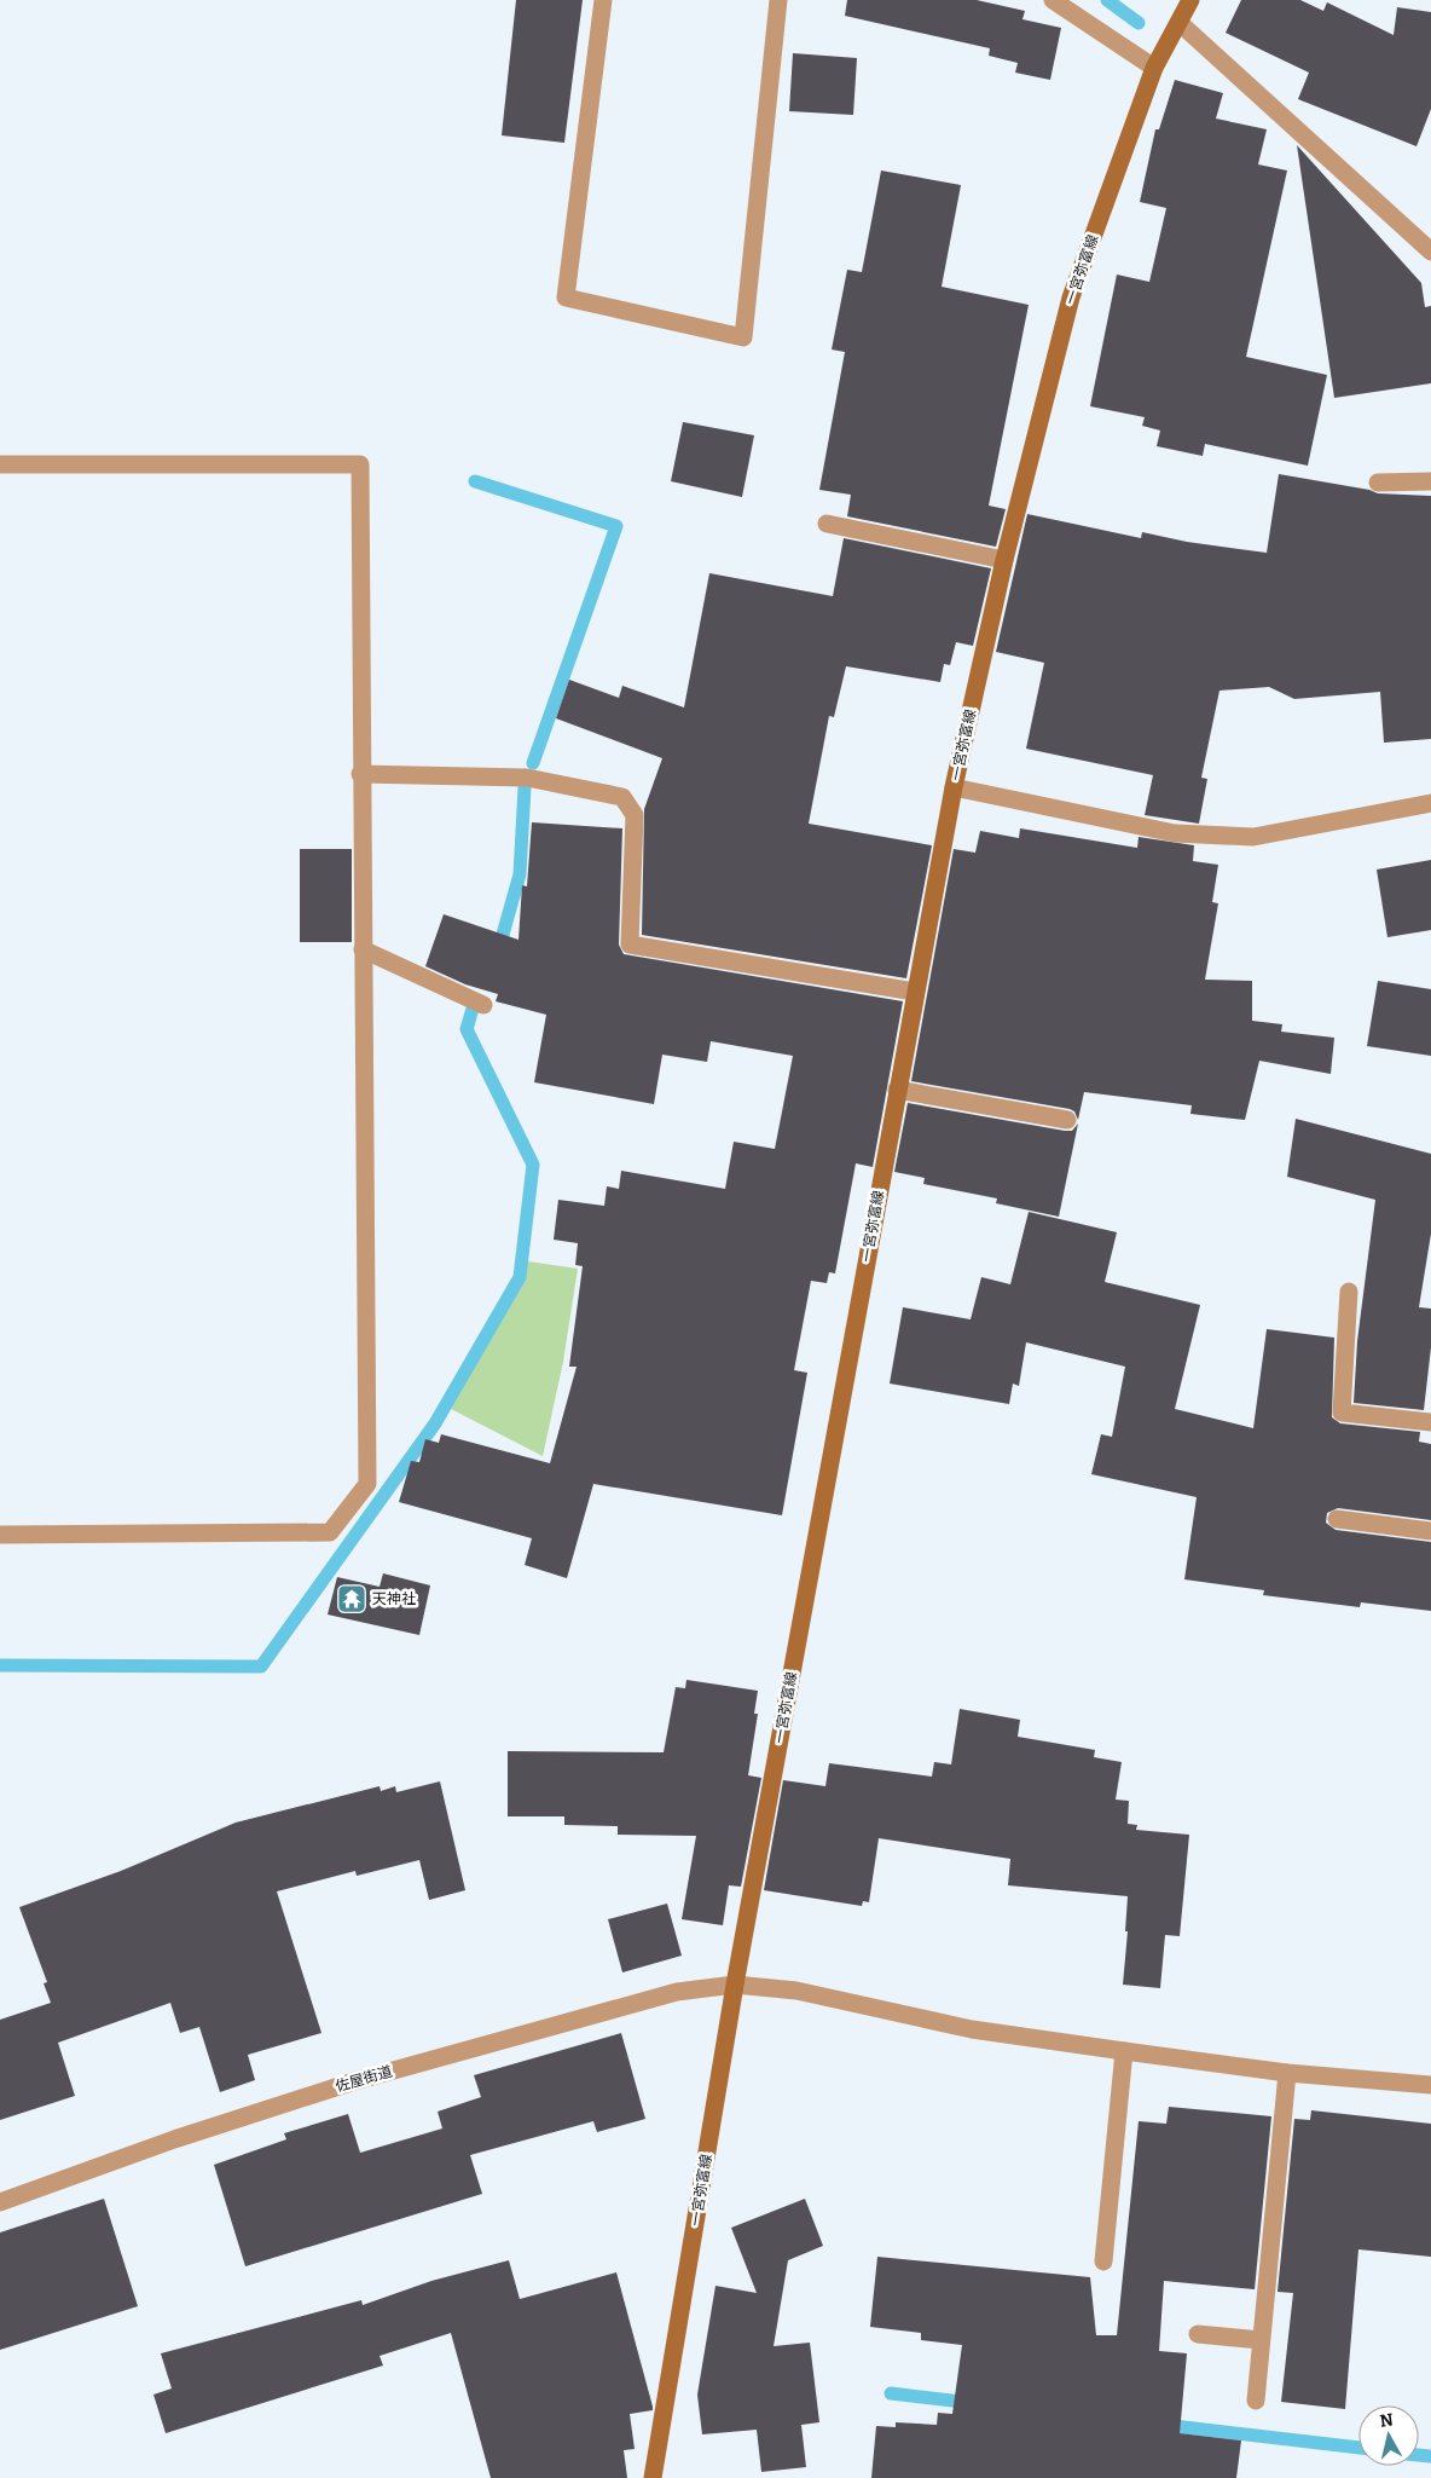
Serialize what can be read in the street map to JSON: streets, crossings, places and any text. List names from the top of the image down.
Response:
{
  "streets": {
    "main road": ["一宮弥富線"],
    "street": ["佐屋街道"]
  },
  "crossings": [
    ["一宮弥富線", "佐屋街道"]
  ],
  "places": {
    "temple": ["天神社"]
  },
  "north": "top"
}
